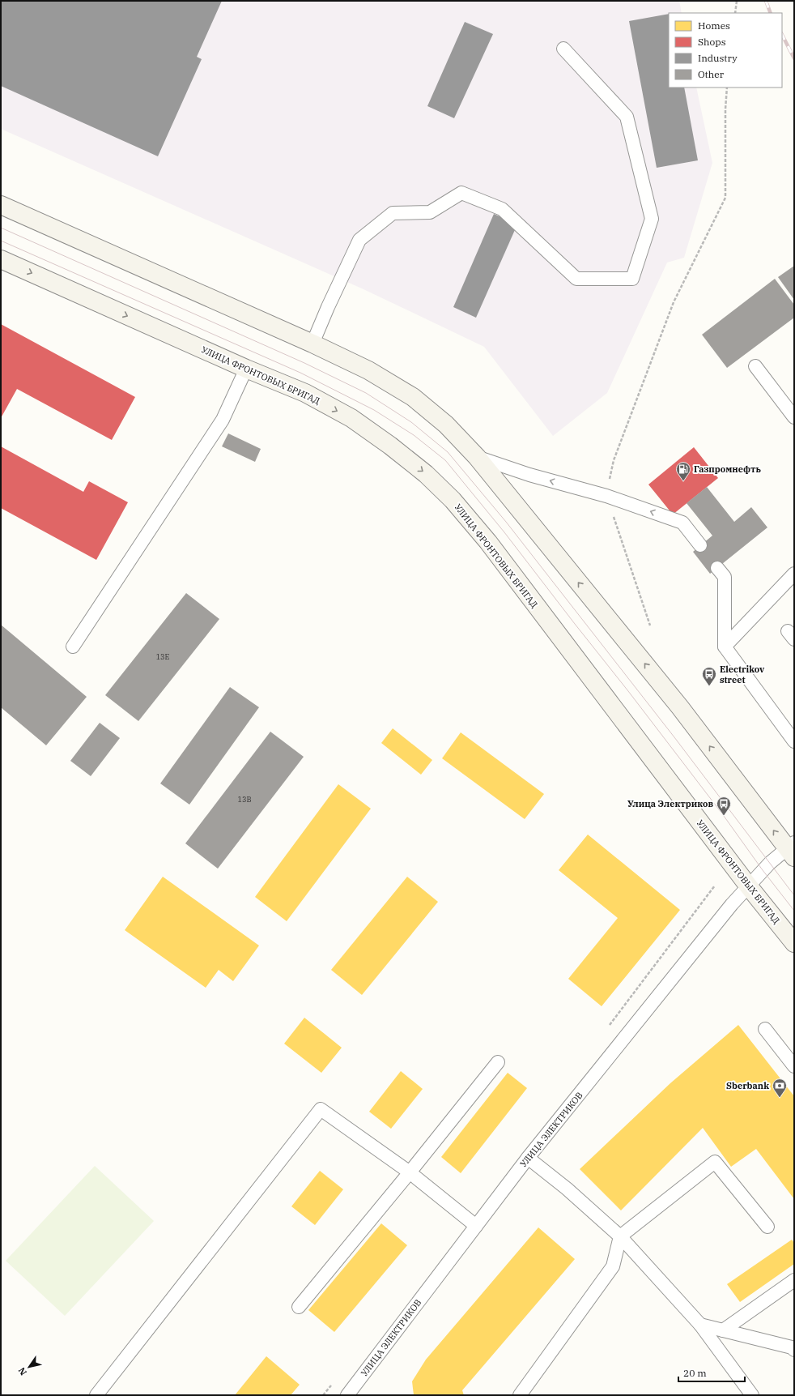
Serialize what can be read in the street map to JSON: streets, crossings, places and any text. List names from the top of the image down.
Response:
{
  "streets": {
    "main road": ["УЛИЦА ФРОНТОВЫХ БРИГАД"],
    "lane": ["УЛИЦА ЭЛЕКТРИКОВ"]
  },
  "crossings": [
    ["УЛИЦА ФРОНТОВЫХ БРИГАД", "УЛИЦА ЭЛЕКТРИКОВ"]
  ],
  "places": {
    "fuel station": ["Газпромнефть"],
    "bus stop": ["Electrikov street", "Улица Электриков"],
    "bank": ["Sberbank"]
  },
  "house_numbers": ["13Е", "13В"],
  "legend": [
    "Homes",
    "Shops",
    "Industry",
    "Other"
  ],
  "scale_bar": "20 m",
  "north": "bottom left"
}
